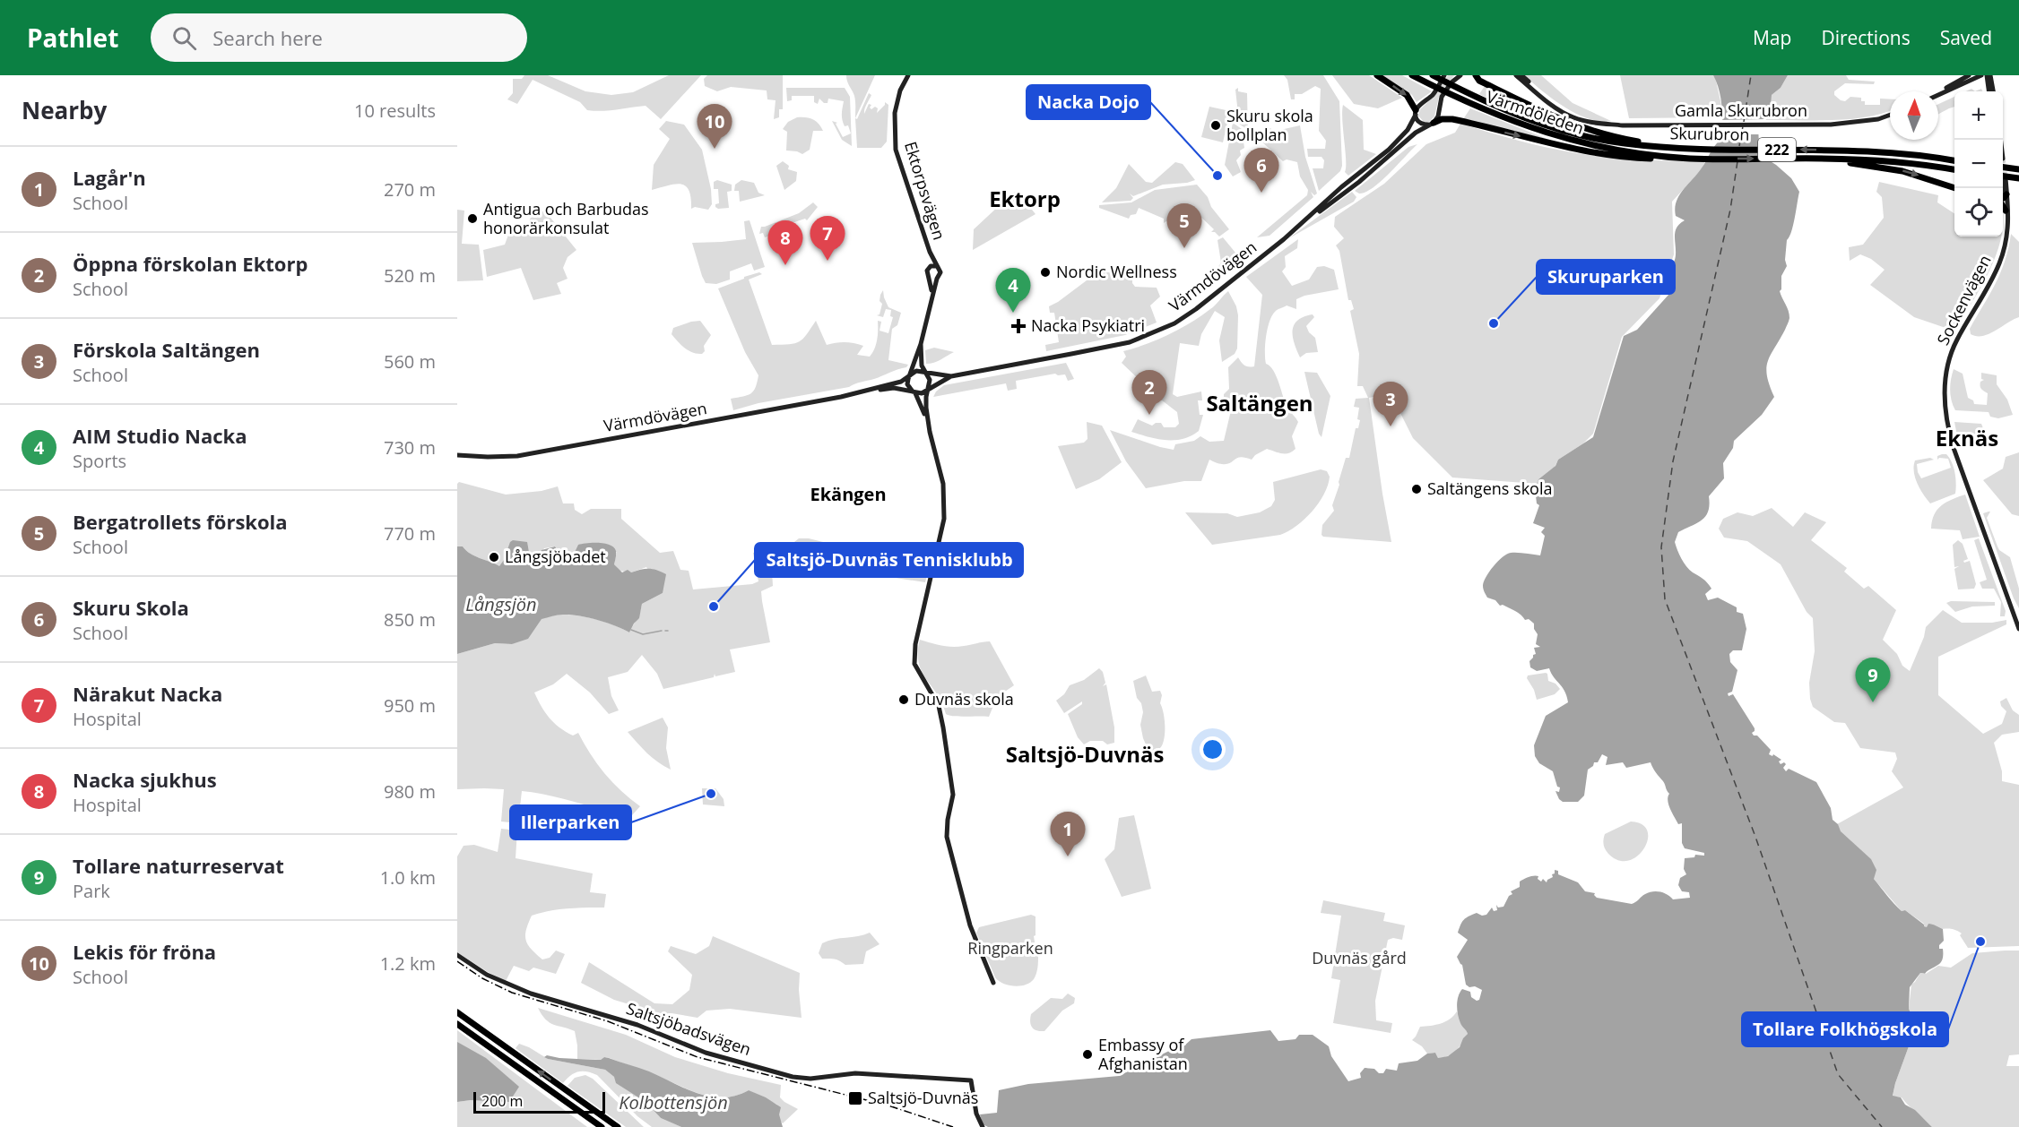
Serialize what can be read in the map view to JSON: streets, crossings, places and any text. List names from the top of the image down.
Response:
{
  "streets": {
    "highway": ["Värmdöleden", "Skurubron", "222"],
    "street": [
      "Gamla Skurubron",
      "Ektorpsvägen",
      "Värmdövägen",
      "Sockenvägen",
      "Saltsjöbadsvägen"
    ]
  },
  "crossings": [
    ["Värmdöleden", "Skurubron"],
    ["Skurubron", "222"]
  ],
  "districts": [
    "Ektorp",
    "Saltängen",
    "Eknäs",
    "Ekängen",
    "Saltsjö-Duvnäs"
  ],
  "water": ["Långsjön", "Kolbottensjön"],
  "parks": ["Ringparken", "Duvnäs gård"],
  "places": {
    "other": [
      "Skuru skola bollplan",
      "Nacka Dojo",
      "Antigua och Barbudas honorärkonsulat",
      "Nordic Wellness",
      "Skuruparken",
      "Saltängens skola",
      "Långsjöbadet",
      "Saltsjö-Duvnäs Tennisklubb",
      "Duvnäs skola",
      "Illerparken",
      "Tollare Folkhögskola",
      "Embassy of Afghanistan"
    ],
    "health": ["Nacka Psykiatri"],
    "transit": ["Saltsjö-Duvnäs"]
  },
  "scale_bar": "200 m",
  "north": "top",
  "page": {
    "header": "Pathlet",
    "search": "Search here",
    "nav": ["Map", "Directions", "Saved"],
    "heading": ["Nearby", "10 results"],
    "map_buttons": ["+", "−"],
    "pins": [
      "10",
      "6",
      "5",
      "7",
      "8",
      "4",
      "2",
      "3",
      "9",
      "1"
    ],
    "list": [
      {
        "mark": "1",
        "name": "Lagår'n",
        "note": "School",
        "value": "270 m"
      },
      {
        "mark": "2",
        "name": "Öppna förskolan Ektorp",
        "note": "School",
        "value": "520 m"
      },
      {
        "mark": "3",
        "name": "Förskola Saltängen",
        "note": "School",
        "value": "560 m"
      },
      {
        "mark": "4",
        "name": "AIM Studio Nacka",
        "note": "Sports",
        "value": "730 m"
      },
      {
        "mark": "5",
        "name": "Bergatrollets förskola",
        "note": "School",
        "value": "770 m"
      },
      {
        "mark": "6",
        "name": "Skuru Skola",
        "note": "School",
        "value": "850 m"
      },
      {
        "mark": "7",
        "name": "Närakut Nacka",
        "note": "Hospital",
        "value": "950 m"
      },
      {
        "mark": "8",
        "name": "Nacka sjukhus",
        "note": "Hospital",
        "value": "980 m"
      },
      {
        "mark": "9",
        "name": "Tollare naturreservat",
        "note": "Park",
        "value": "1.0 km"
      },
      {
        "mark": "10",
        "name": "Lekis för fröna",
        "note": "School",
        "value": "1.2 km"
      }
    ],
    "scale": "200 m"
  }
}
